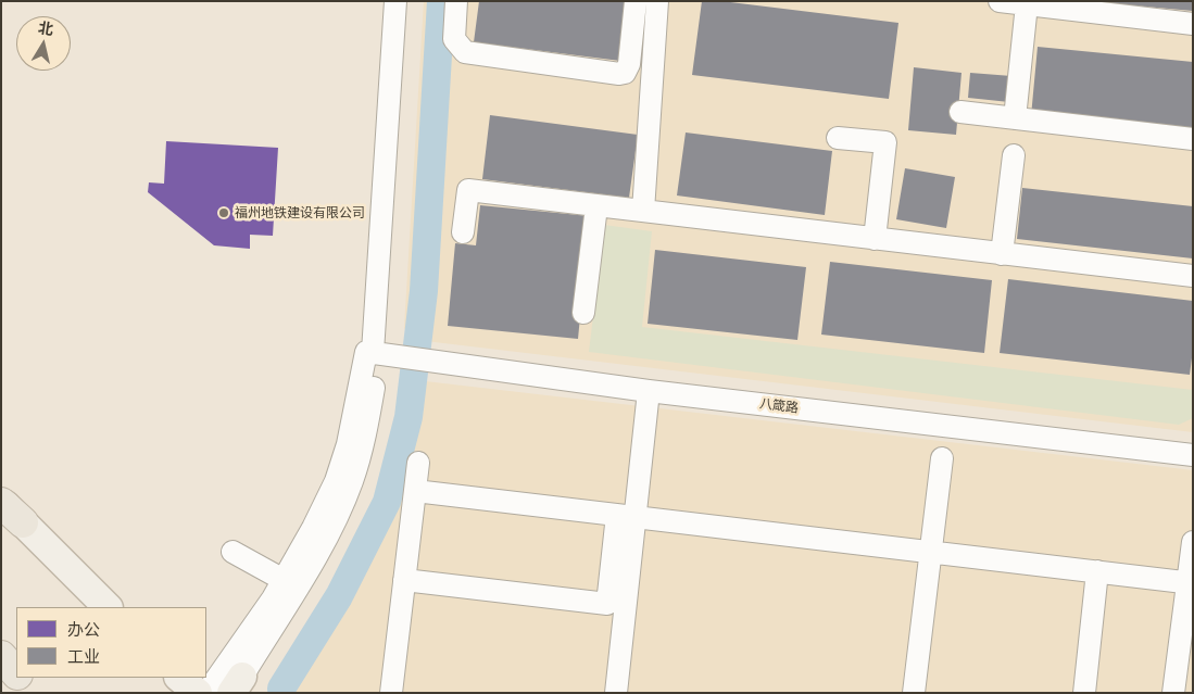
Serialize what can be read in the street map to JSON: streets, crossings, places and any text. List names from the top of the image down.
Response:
{
  "streets": {
    "street": ["八箴路"]
  },
  "places": ["福州地铁建设有限公司"],
  "legend": ["办公", "工业"],
  "north": "top"
}
